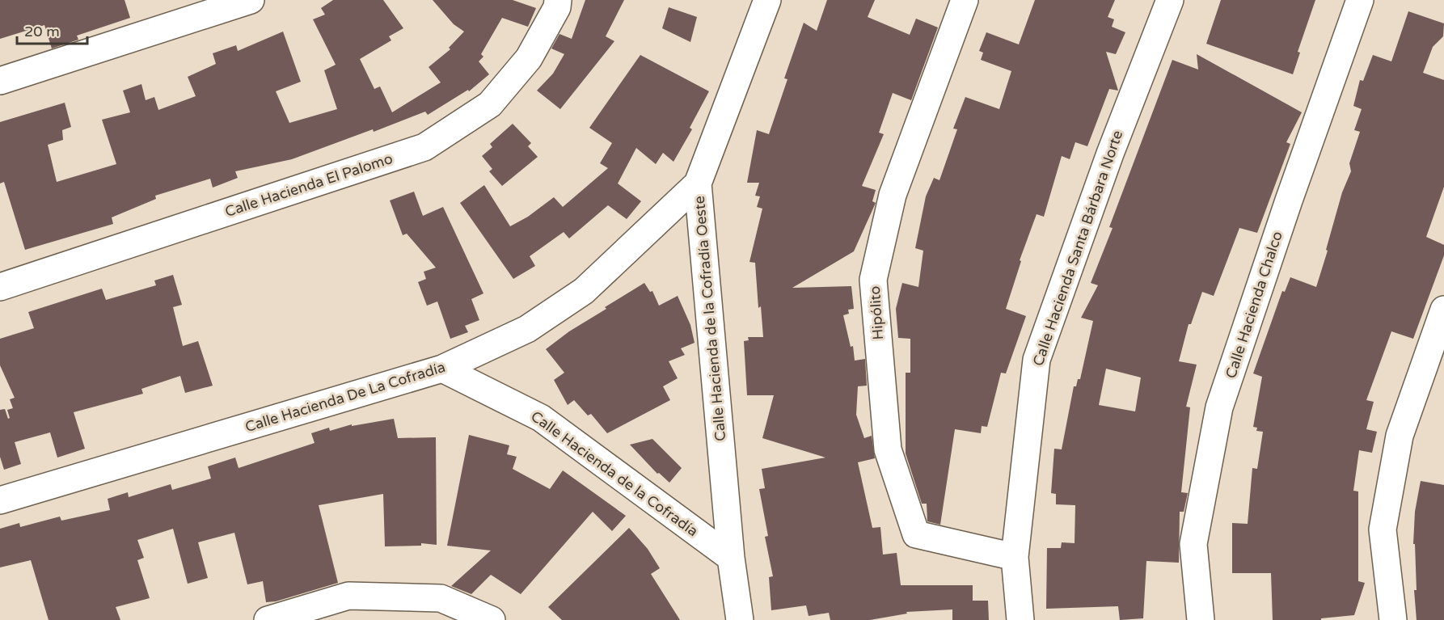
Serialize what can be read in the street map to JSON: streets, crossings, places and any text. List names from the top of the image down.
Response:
{
  "streets": {
    "street": [
      "Calle Hacienda El Palomo",
      "Calle Hacienda Santa Bárbara Norte",
      "Calle Hacienda Chalco",
      "Hipólito",
      "Calle Hacienda de la Cofradía Oeste",
      "Calle Hacienda De La Cofradía",
      "Calle Hacienda de la Cofradía"
    ]
  },
  "crossings": [
    ["Calle Hacienda Santa Bárbara Norte", "Hipólito"],
    ["Calle Hacienda de la Cofradía Oeste", "Calle Hacienda De La Cofradía"],
    ["Calle Hacienda de la Cofradía Oeste", "Calle Hacienda de la Cofradía"],
    ["Calle Hacienda De La Cofradía", "Calle Hacienda de la Cofradía"]
  ],
  "scale_bar": "20 m"
}
